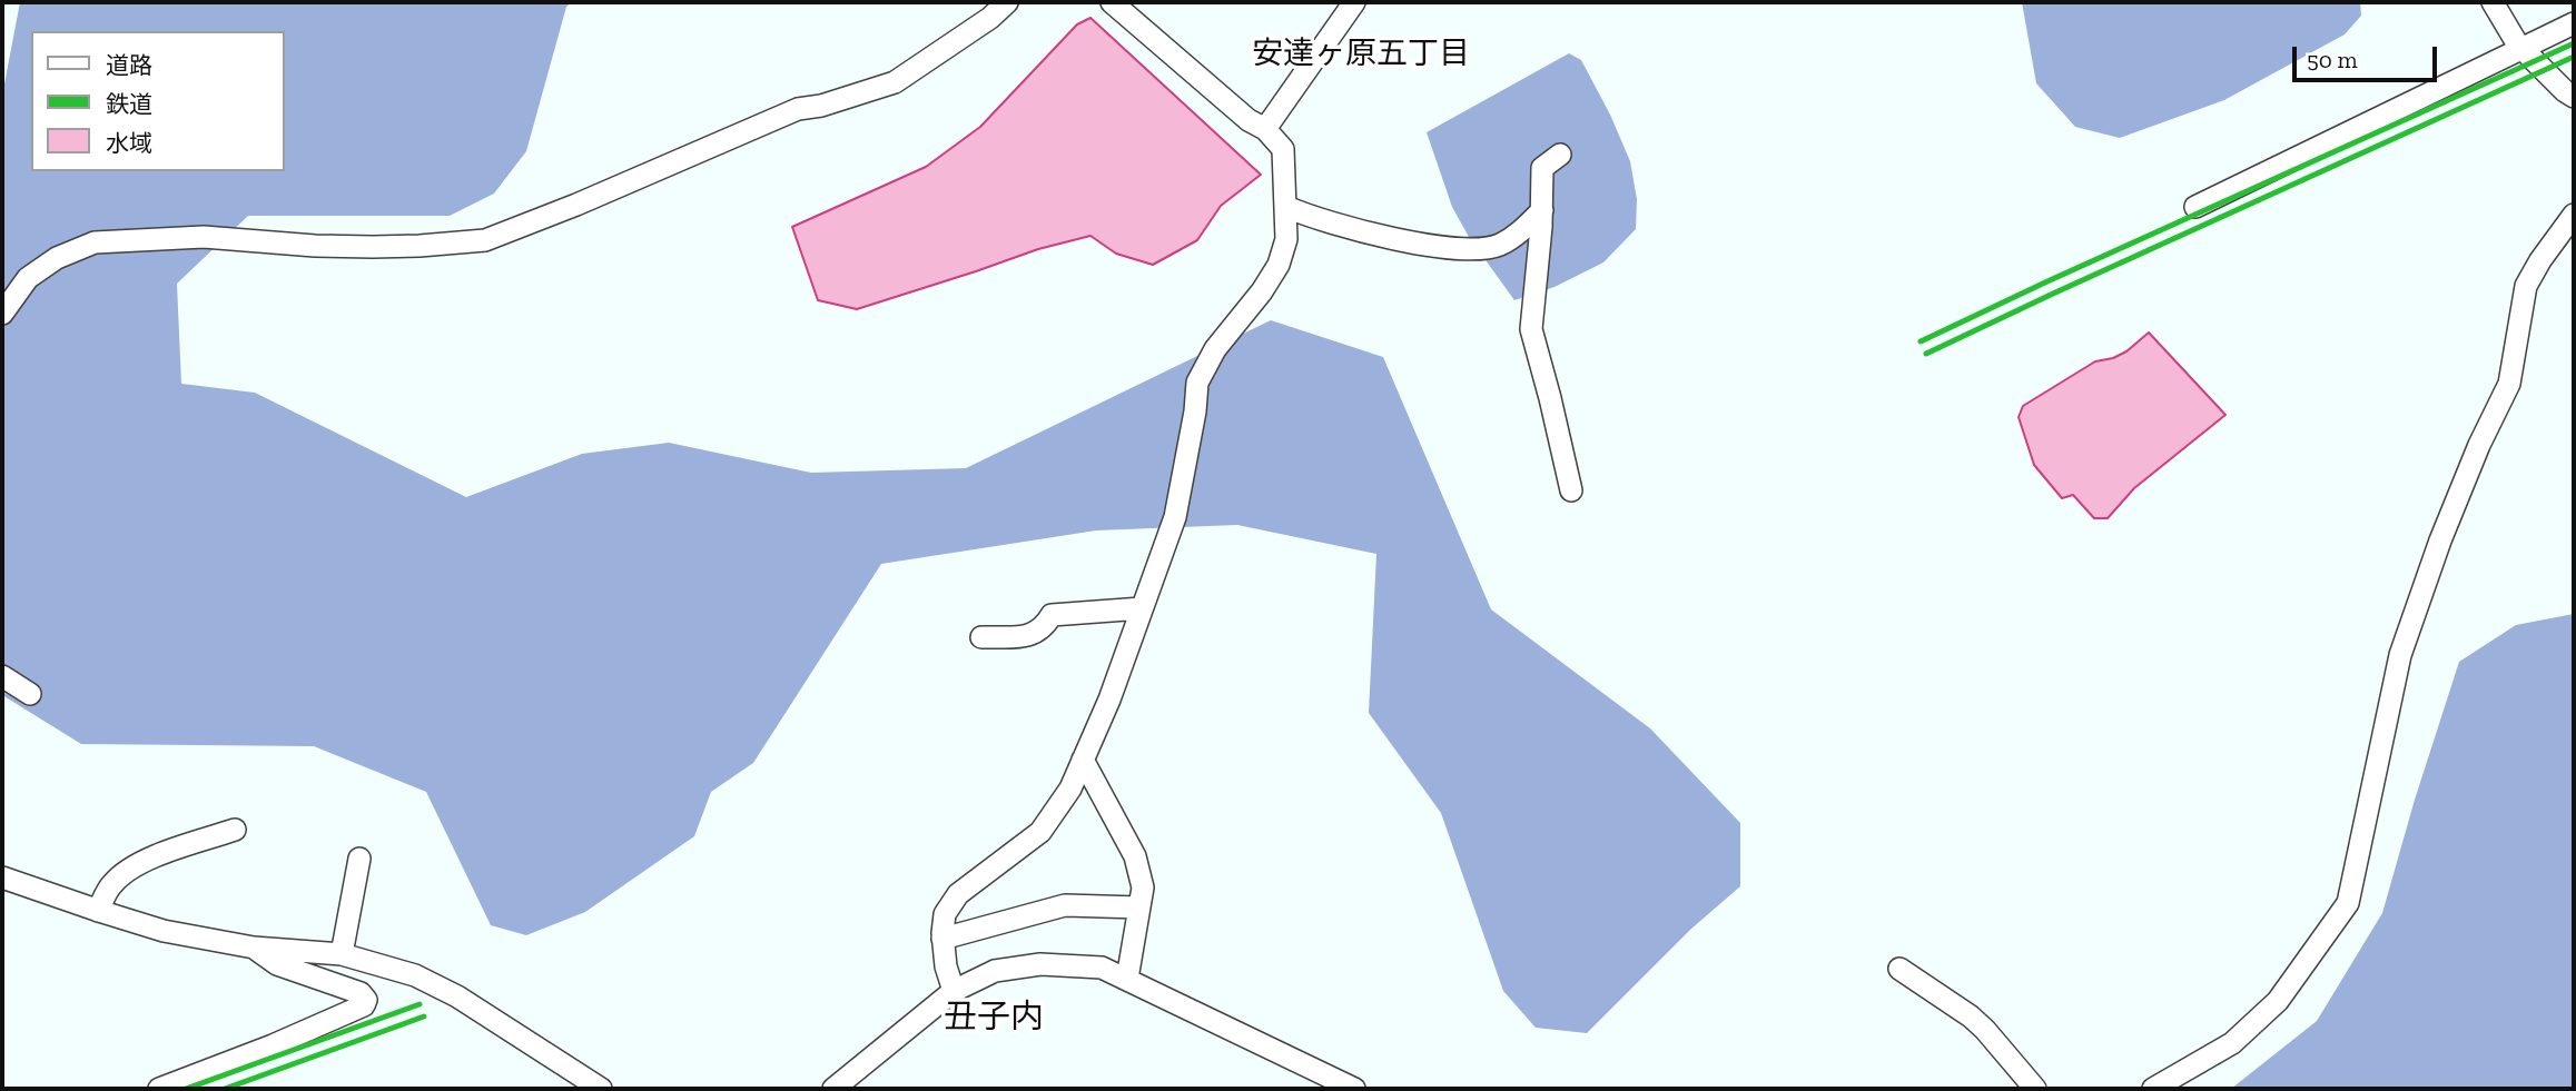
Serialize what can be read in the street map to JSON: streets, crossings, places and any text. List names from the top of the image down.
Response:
{
  "districts": ["安達ヶ原五丁目", "丑子内"],
  "legend": ["道路", "鉄道", "水域"],
  "scale_bar": "50 m"
}
